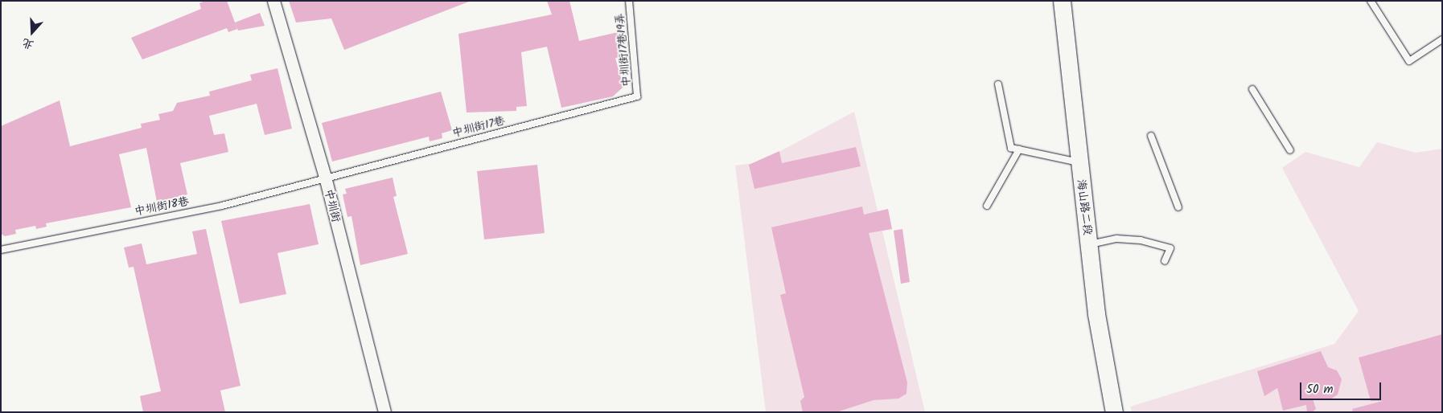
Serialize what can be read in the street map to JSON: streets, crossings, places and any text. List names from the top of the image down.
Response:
{
  "streets": {
    "main road": ["海山路二段"],
    "street": ["中圳街"],
    "lane": ["中圳街17巷19弄", "中圳街17巷", "中圳街18巷"]
  },
  "crossings": [
    ["中圳街17巷19弄", "中圳街17巷"],
    ["中圳街17巷", "中圳街"],
    ["中圳街17巷", "中圳街18巷"],
    ["中圳街", "中圳街18巷"]
  ],
  "scale_bar": "50 m",
  "north": "bottom"
}
